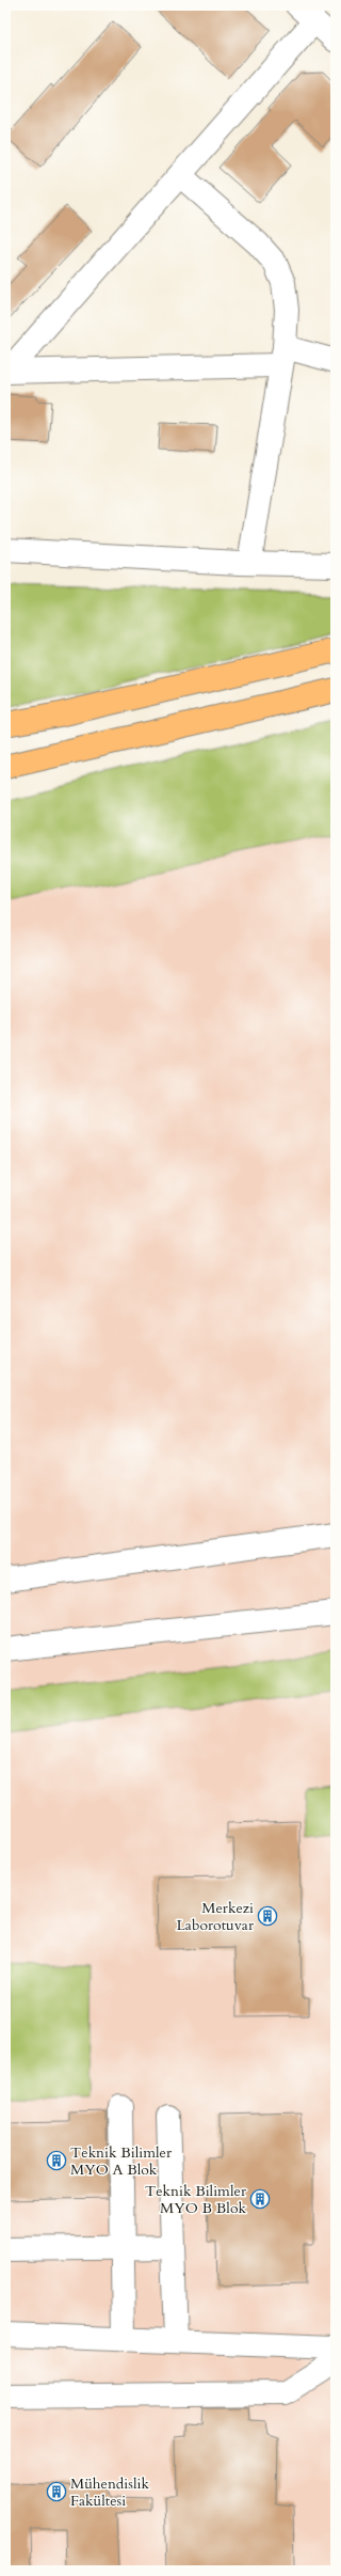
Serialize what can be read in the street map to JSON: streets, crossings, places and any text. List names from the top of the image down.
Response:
{
  "places": {
    "building": [
      "Merkezi Laborotuvar",
      "Teknik Bilimler MYO A Blok",
      "Teknik Bilimler MYO B Blok",
      "Mühendislik Fakültesi"
    ]
  }
}
